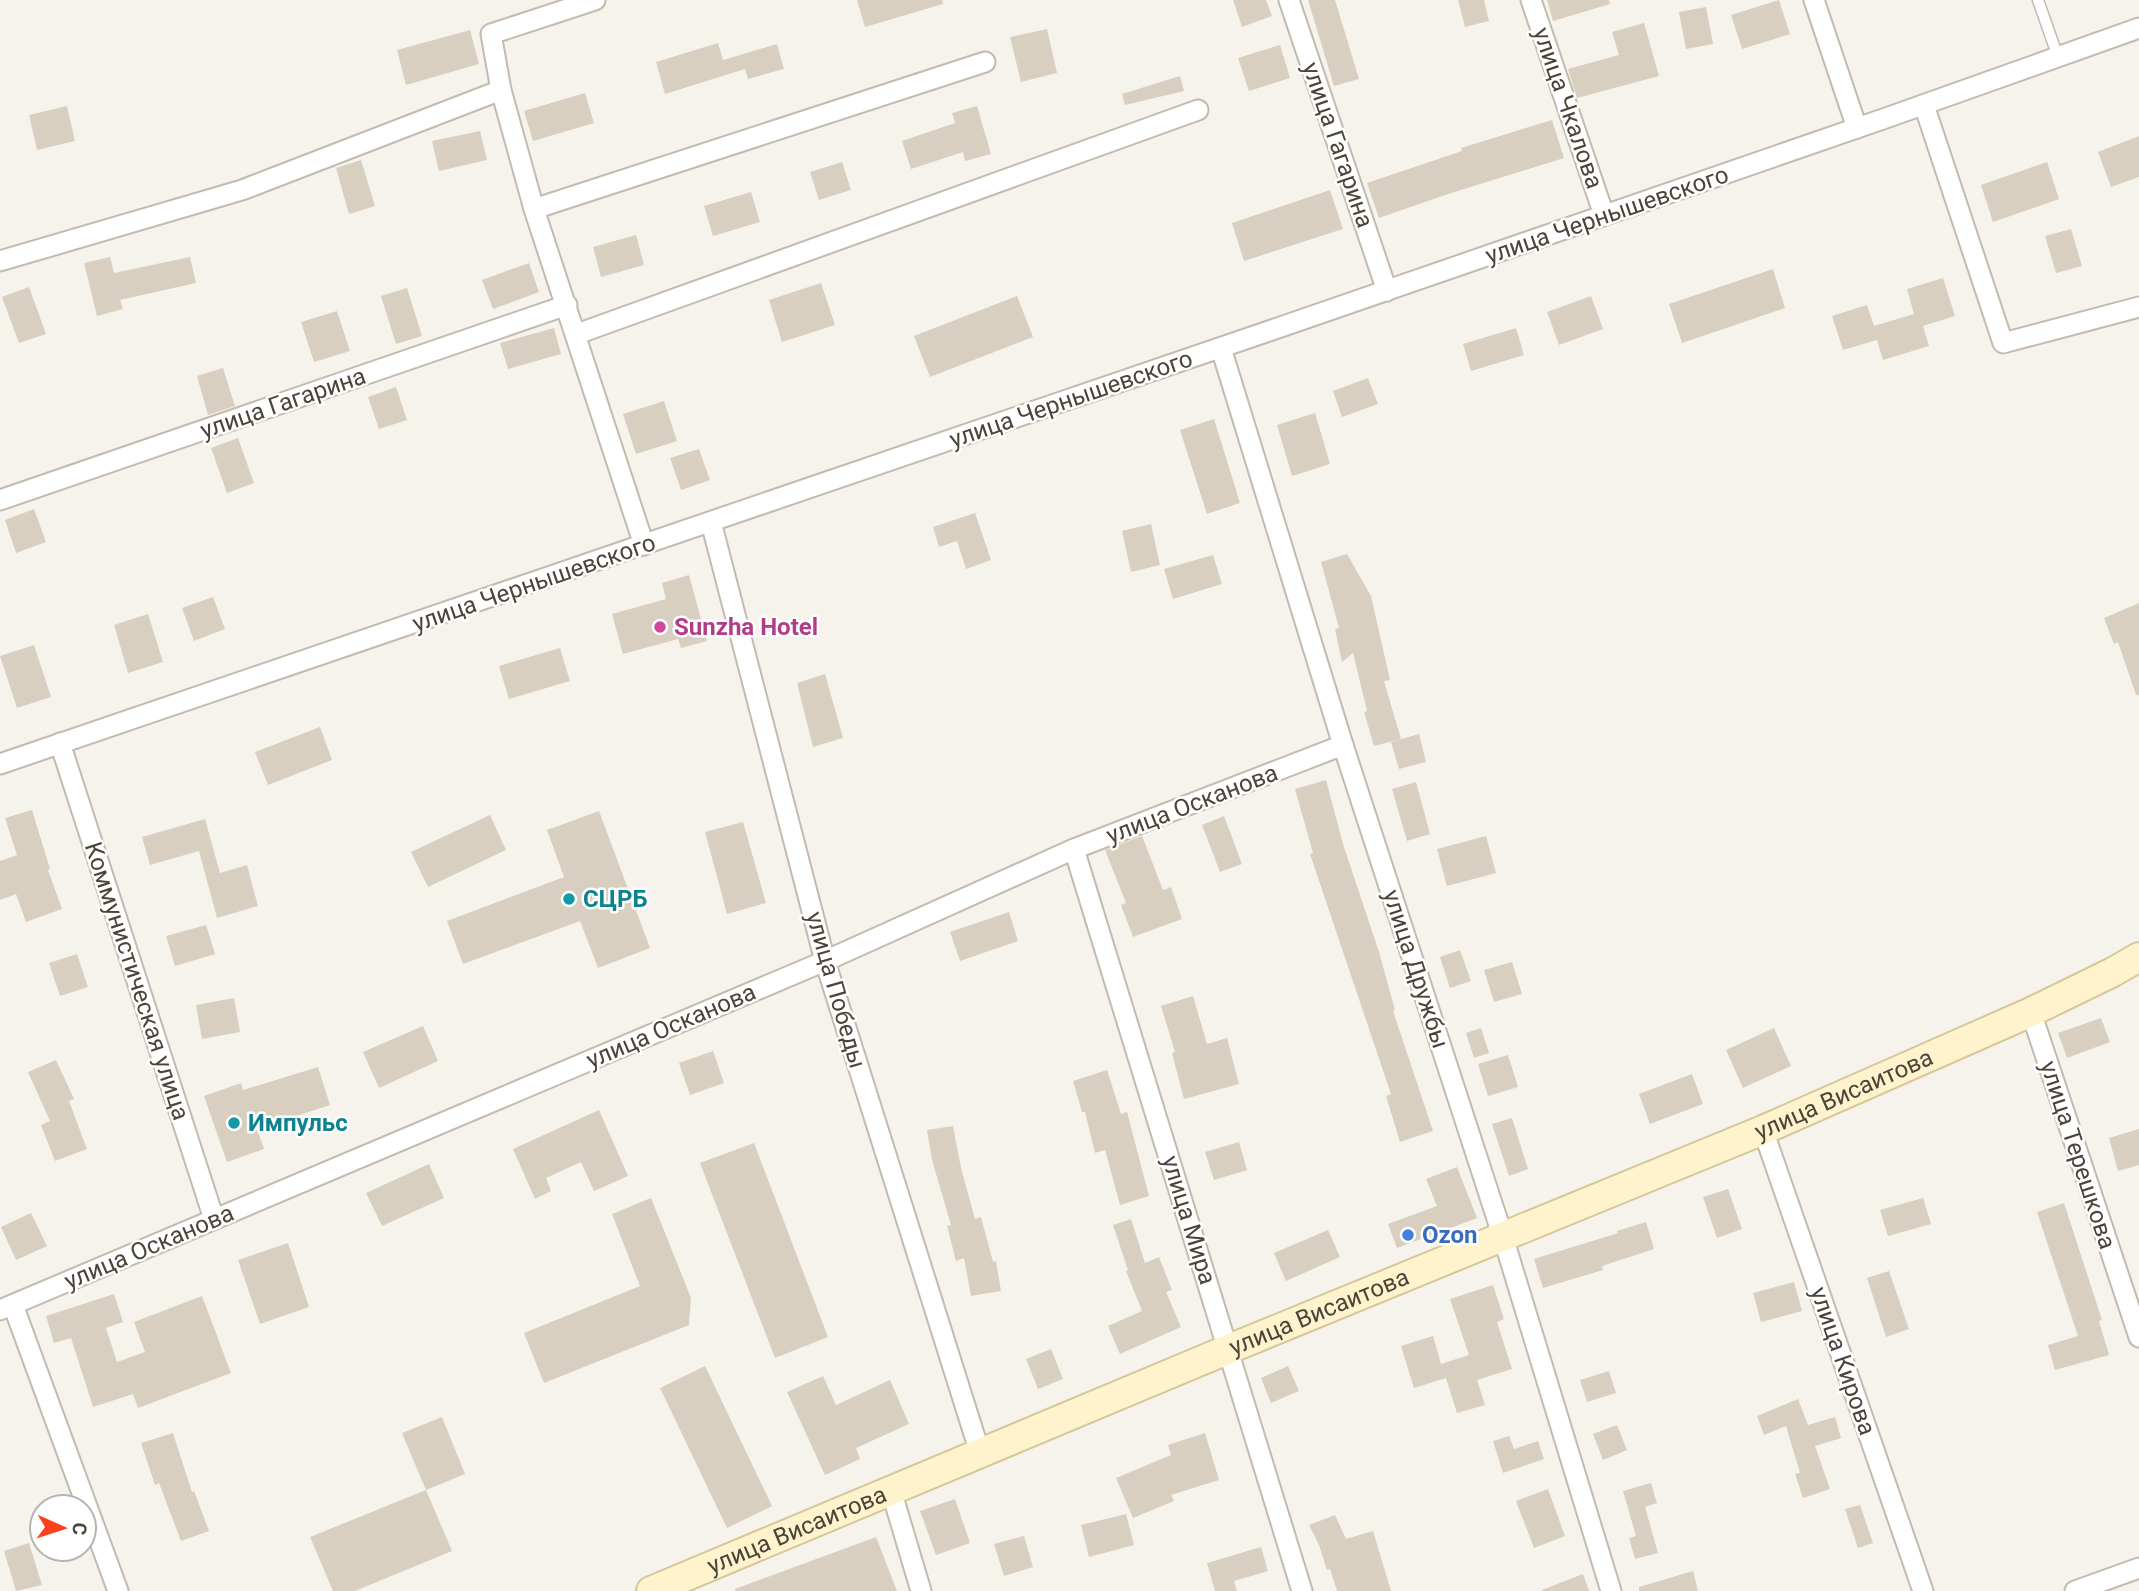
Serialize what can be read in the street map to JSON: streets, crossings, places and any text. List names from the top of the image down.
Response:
{
  "streets": {
    "street": [
      "улица Чкалова",
      "улица Гагарина",
      "улица Чернышевского",
      "улица Осканова",
      "улица Дружбы",
      "Коммунистическая улица",
      "улица Победы",
      "улица Висаитова",
      "улица Терешкова",
      "улица Мира",
      "улица Кирова"
    ]
  },
  "crossings": [
    ["улица Чкалова", "улица Чернышевского"],
    ["улица Гагарина", "улица Чернышевского"],
    ["улица Чернышевского", "улица Дружбы"],
    ["улица Чернышевского", "Коммунистическая улица"],
    ["улица Чернышевского", "улица Победы"],
    ["улица Осканова", "улица Дружбы"],
    ["улица Осканова", "Коммунистическая улица"],
    ["улица Осканова", "улица Победы"],
    ["улица Осканова", "улица Мира"],
    ["улица Дружбы", "улица Висаитова"],
    ["улица Победы", "улица Висаитова"],
    ["улица Висаитова", "улица Терешкова"],
    ["улица Висаитова", "улица Мира"],
    ["улица Висаитова", "улица Кирова"]
  ],
  "places": [
    "Sunzha Hotel",
    "СЦРБ",
    "Импульс",
    "Ozon"
  ],
  "north": "right"
}
